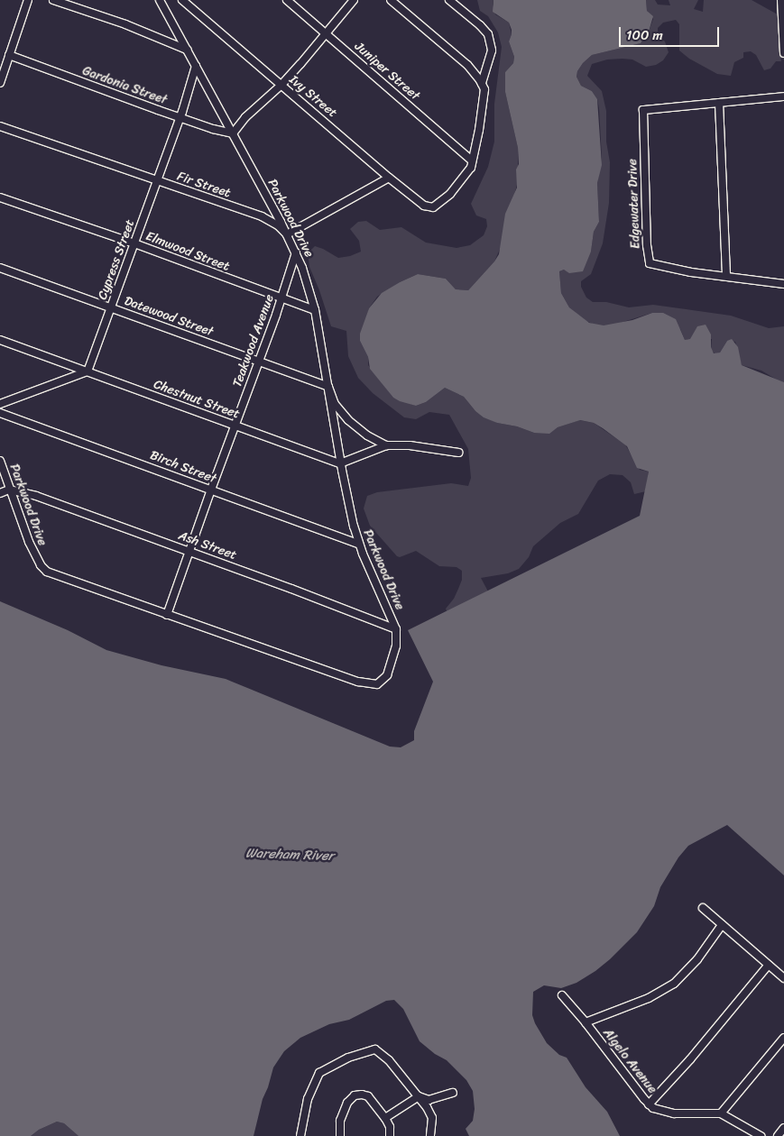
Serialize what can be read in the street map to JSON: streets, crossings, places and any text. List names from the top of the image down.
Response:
{
  "streets": {
    "street": [
      "Juniper Street",
      "Gardonia Street",
      "Ivy Street",
      "Fir Street",
      "Edgewater Drive",
      "Parkwood Drive",
      "Elmwood Street",
      "Cypress Street",
      "Datewood Street",
      "Teakwood Avenue",
      "Chestnut Street",
      "Birch Street",
      "Ash Street",
      "Algelo Avenue"
    ]
  },
  "crossings": [
    ["Juniper Street", "Ivy Street"],
    ["Gardonia Street", "Parkwood Drive"],
    ["Gardonia Street", "Cypress Street"],
    ["Fir Street", "Parkwood Drive"],
    ["Fir Street", "Cypress Street"],
    ["Parkwood Drive", "Elmwood Street"],
    ["Parkwood Drive", "Cypress Street"],
    ["Parkwood Drive", "Datewood Street"],
    ["Parkwood Drive", "Teakwood Avenue"],
    ["Parkwood Drive", "Chestnut Street"],
    ["Parkwood Drive", "Birch Street"],
    ["Parkwood Drive", "Ash Street"],
    ["Elmwood Street", "Cypress Street"],
    ["Elmwood Street", "Teakwood Avenue"],
    ["Cypress Street", "Datewood Street"],
    ["Cypress Street", "Chestnut Street"],
    ["Datewood Street", "Teakwood Avenue"],
    ["Teakwood Avenue", "Chestnut Street"],
    ["Teakwood Avenue", "Birch Street"],
    ["Teakwood Avenue", "Ash Street"]
  ],
  "water": ["Wareham River"],
  "scale_bar": "100 m"
}
